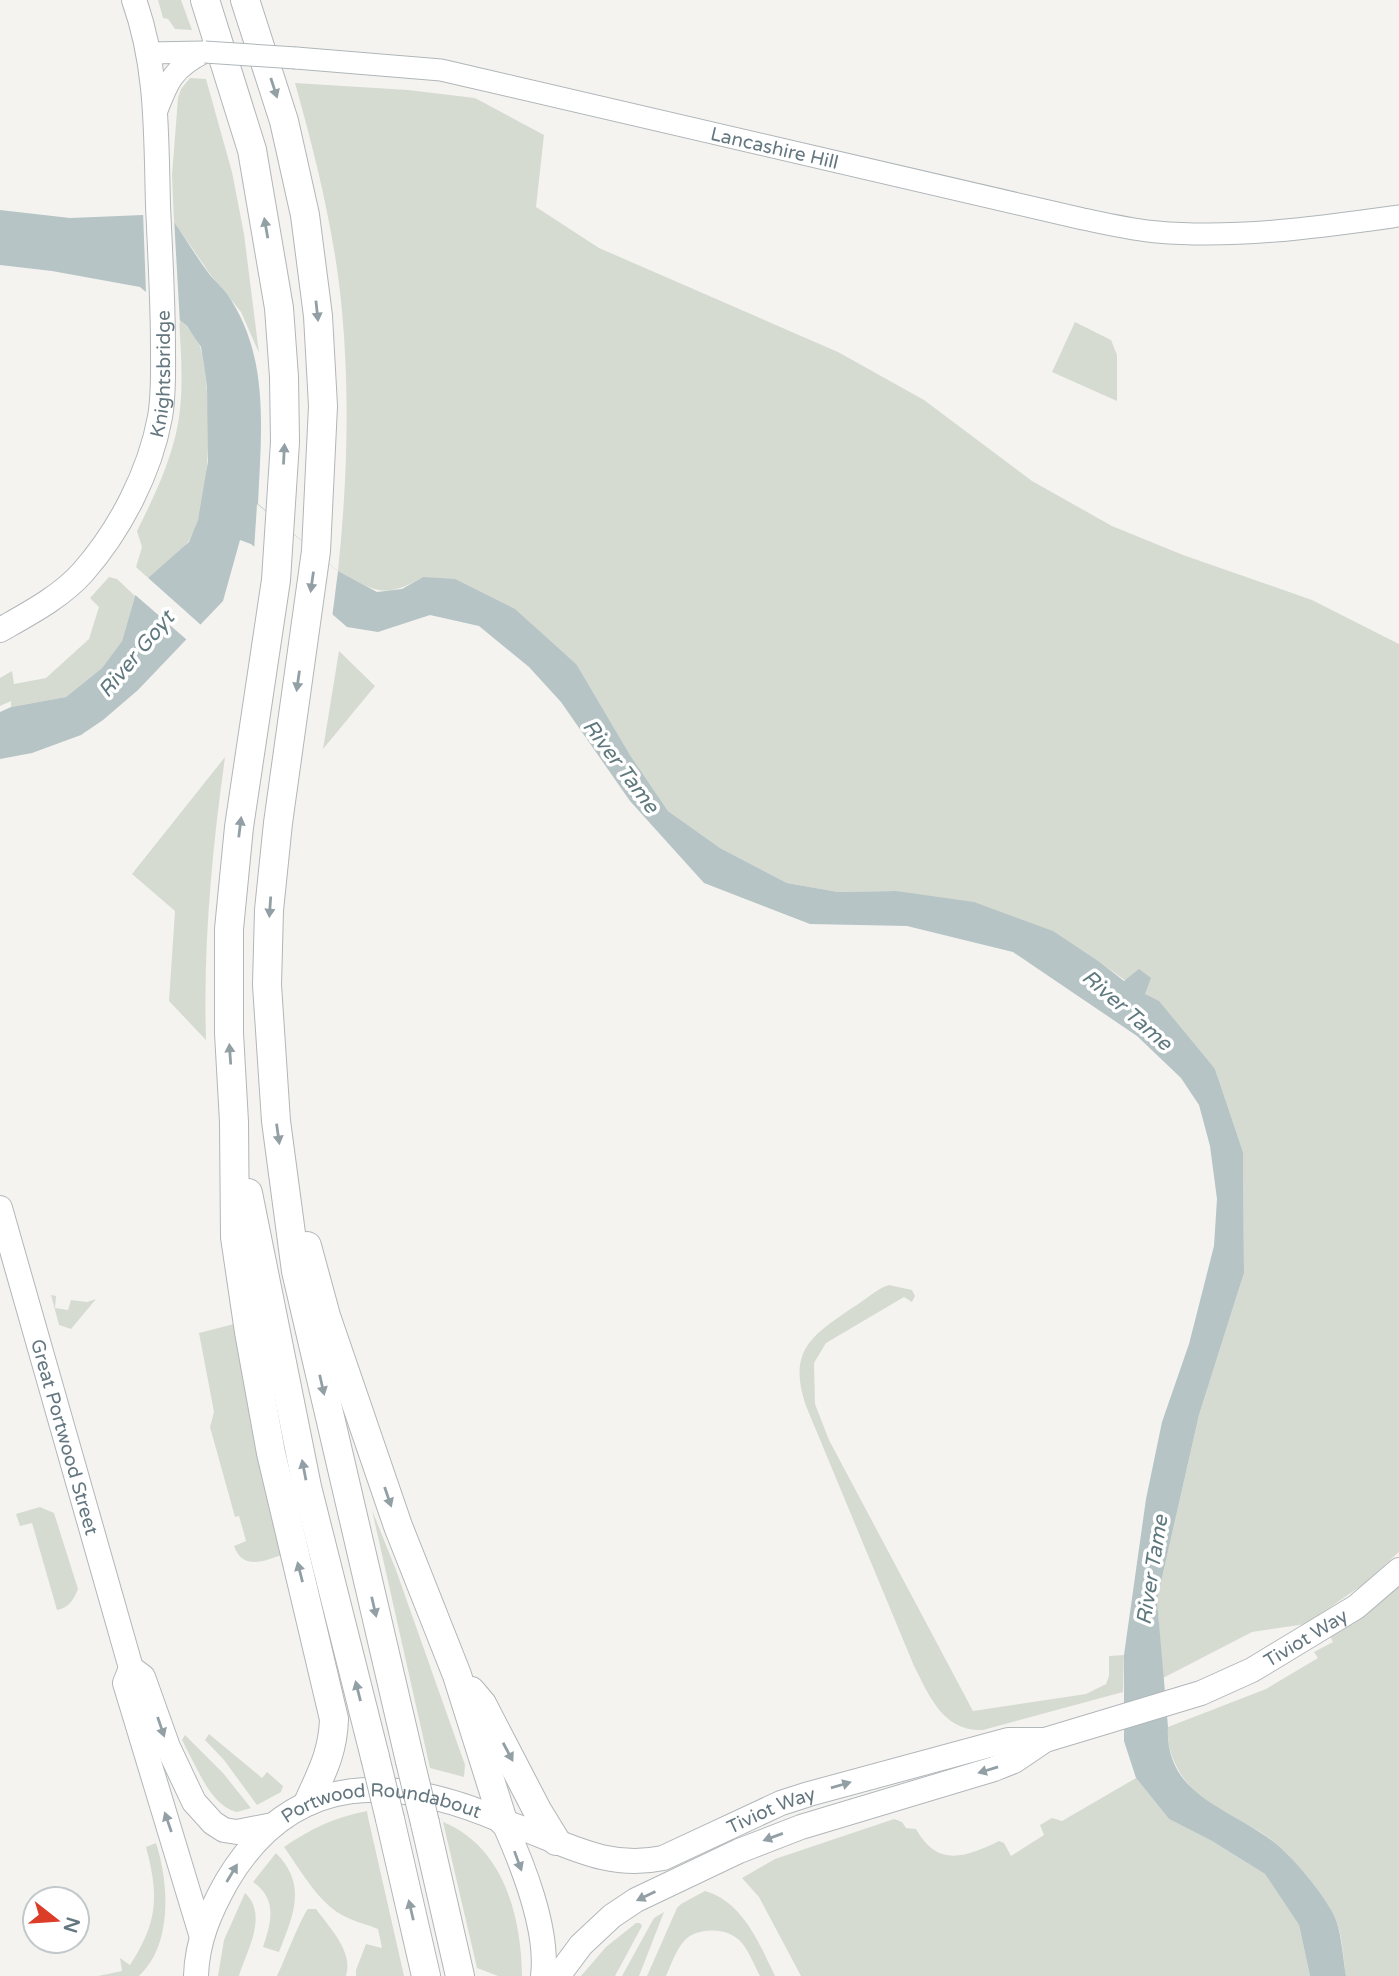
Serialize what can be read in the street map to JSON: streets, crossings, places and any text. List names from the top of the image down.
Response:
{
  "streets": {
    "main road": [
      "Lancashire Hill",
      "Knightsbridge",
      "Great Portwood Street",
      "Tiviot Way",
      "Portwood Roundabout"
    ]
  },
  "crossings": [
    ["Lancashire Hill", "Knightsbridge"],
    ["Great Portwood Street", "Portwood Roundabout"],
    ["Tiviot Way", "Portwood Roundabout"]
  ],
  "water": ["River Goyt", "River Tame"],
  "north": "right"
}
